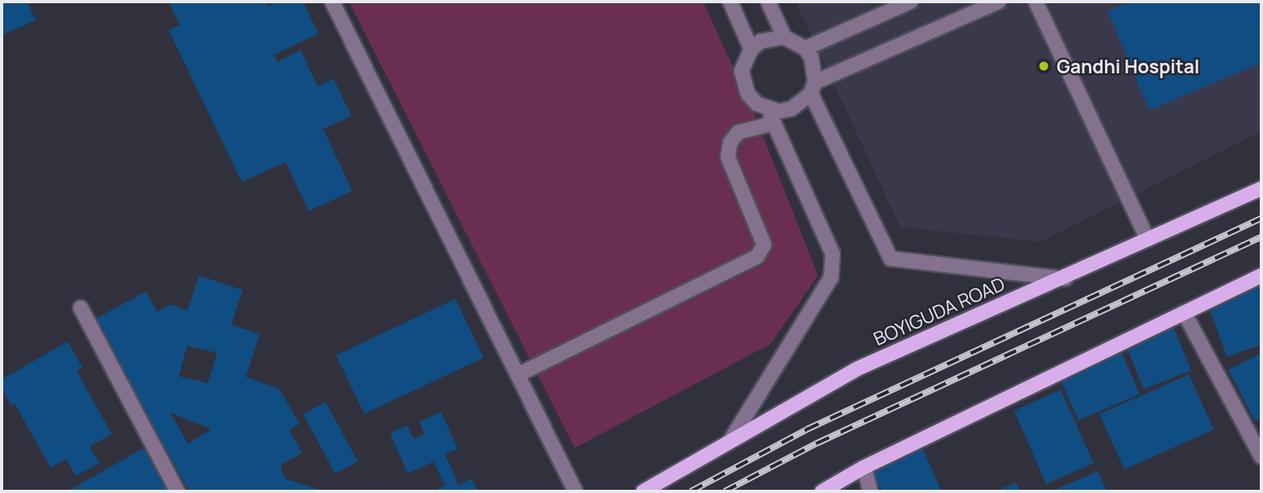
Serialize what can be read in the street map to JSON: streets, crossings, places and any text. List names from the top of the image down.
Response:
{
  "streets": {
    "main road": ["BOYIGUDA ROAD"]
  },
  "places": ["Gandhi Hospital"]
}
